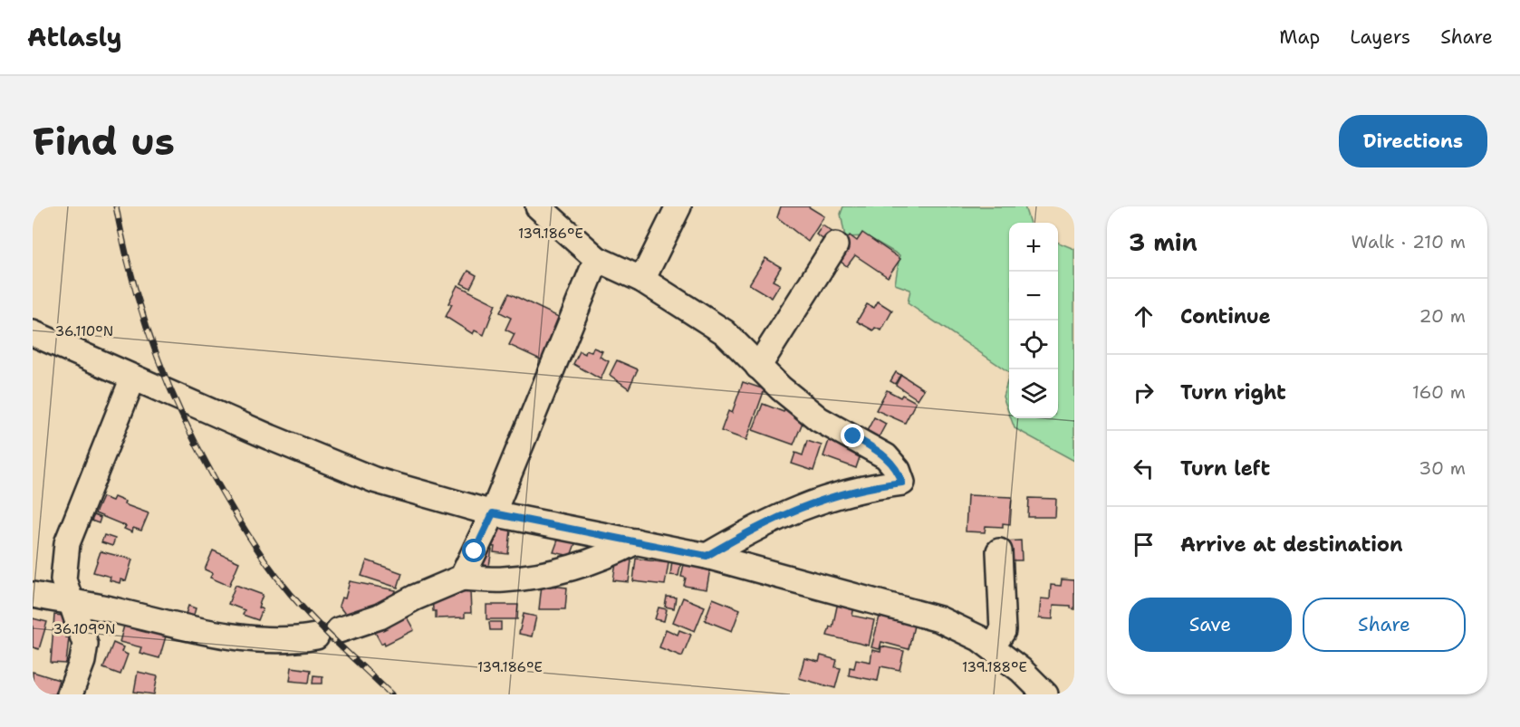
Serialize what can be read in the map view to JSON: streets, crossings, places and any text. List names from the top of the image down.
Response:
{
  "page": {
    "header": "Atlasly",
    "nav": ["Map", "Layers", "Share"],
    "buttons": [
      "Directions",
      ["Save", "Share"]
    ],
    "title": "Find us",
    "heading": ["3 min", "Walk · 210 m"],
    "map_buttons": ["+", "−"],
    "list": [
      ["Continue", "20 m"],
      ["Turn right", "160 m"],
      ["Turn left", "30 m"],
      "Arrive at destination"
    ]
  },
  "coordinates": [
    "139.186°E",
    "36.110°N",
    "36.109°N",
    "139.188°E"
  ]
}
